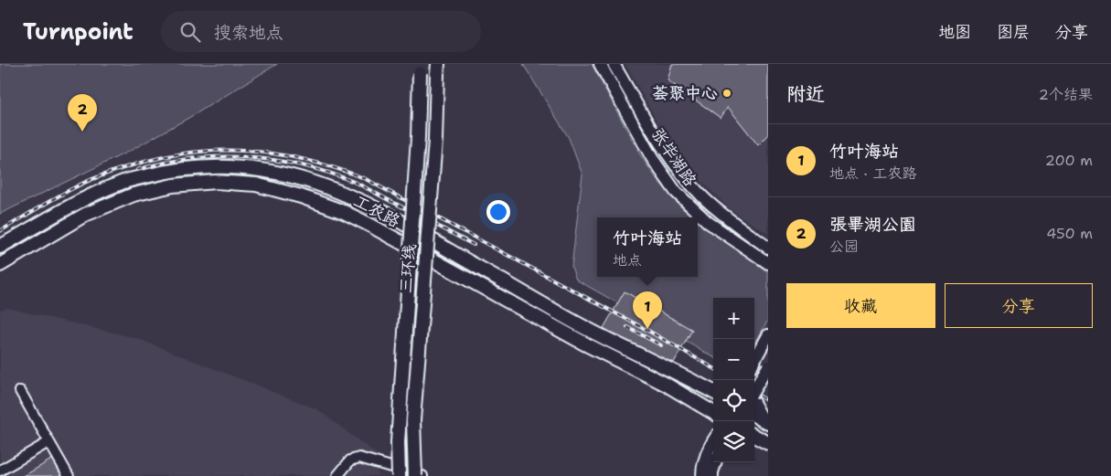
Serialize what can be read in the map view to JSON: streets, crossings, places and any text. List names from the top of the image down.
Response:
{
  "streets": {
    "highway": ["工农路", "三环线"],
    "main road": ["张毕湖路"]
  },
  "places": ["荟聚中心"],
  "page": {
    "header": "Turnpoint",
    "search": "搜索地点",
    "nav": ["地图", "图层", "分享"],
    "heading": ["附近", "2个结果"],
    "pins": ["2", "1"],
    "list": [
      {
        "mark": "1",
        "name": "竹叶海站",
        "note": "地点 · 工农路",
        "value": "200 m"
      },
      {
        "mark": "2",
        "name": "張畢湖公園",
        "note": "公园",
        "value": "450 m"
      }
    ],
    "popup": ["竹叶海站", "地点"],
    "buttons": ["收藏", "分享"],
    "map_buttons": ["+", "−"]
  }
}
